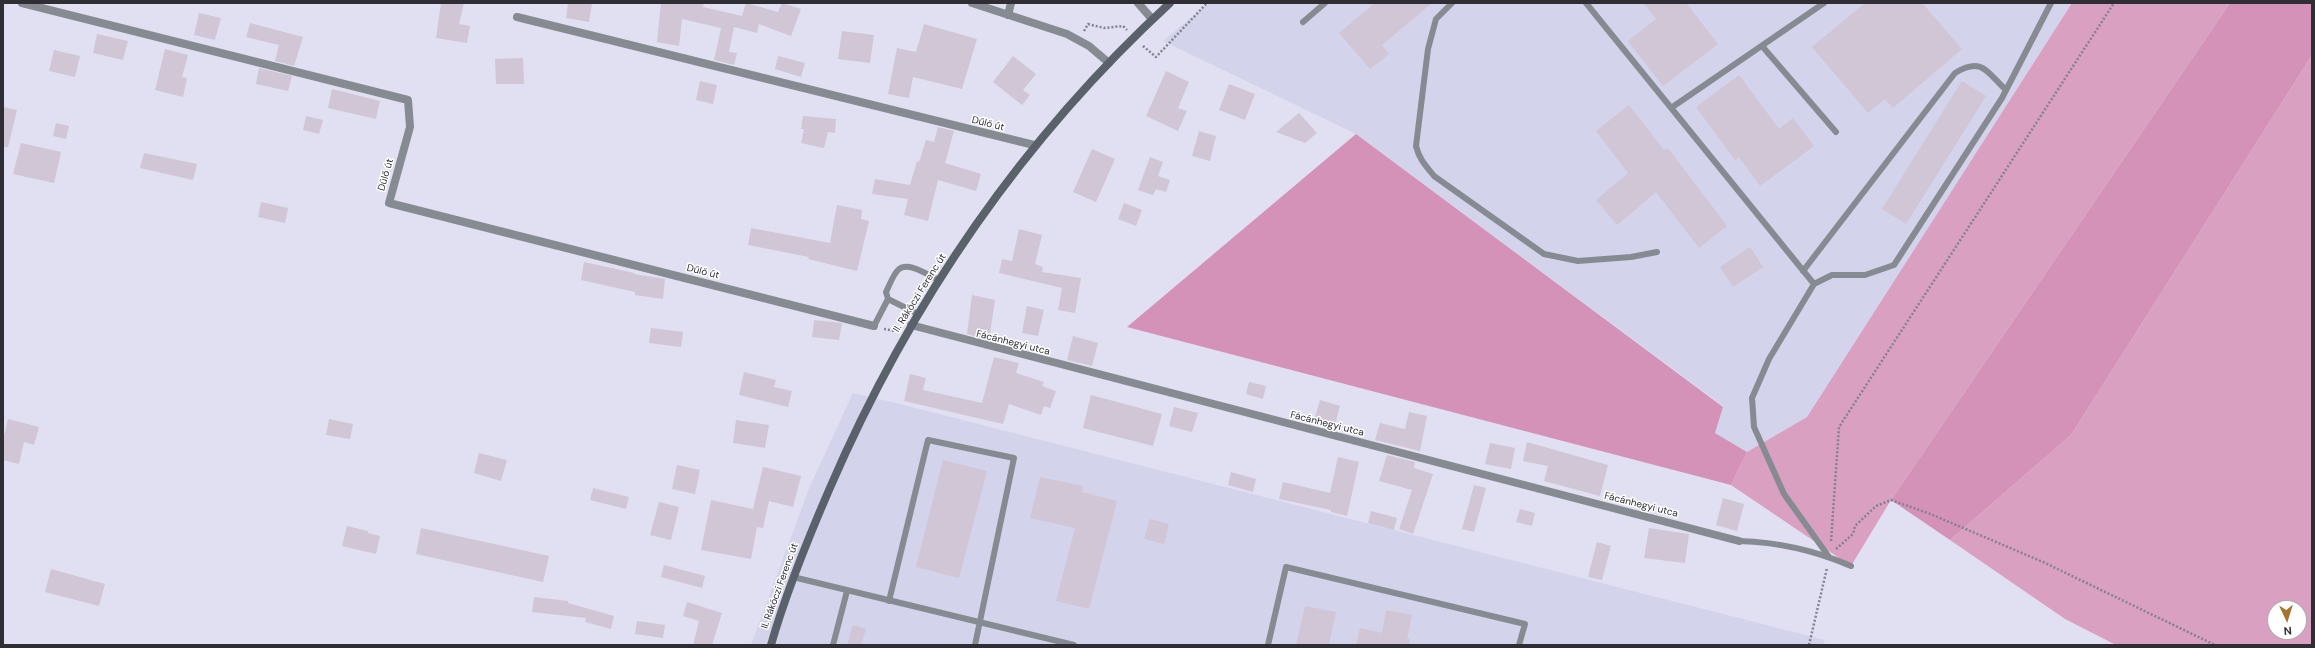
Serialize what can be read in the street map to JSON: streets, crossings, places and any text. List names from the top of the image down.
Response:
{
  "streets": {
    "main road": ["II. Rákóczi Ferenc út"],
    "street": ["Dűlő út", "Fácánhegyi utca"]
  },
  "crossings": [
    ["Dűlő út", "II. Rákóczi Ferenc út"],
    ["II. Rákóczi Ferenc út", "Fácánhegyi utca"]
  ],
  "north": "bottom"
}
